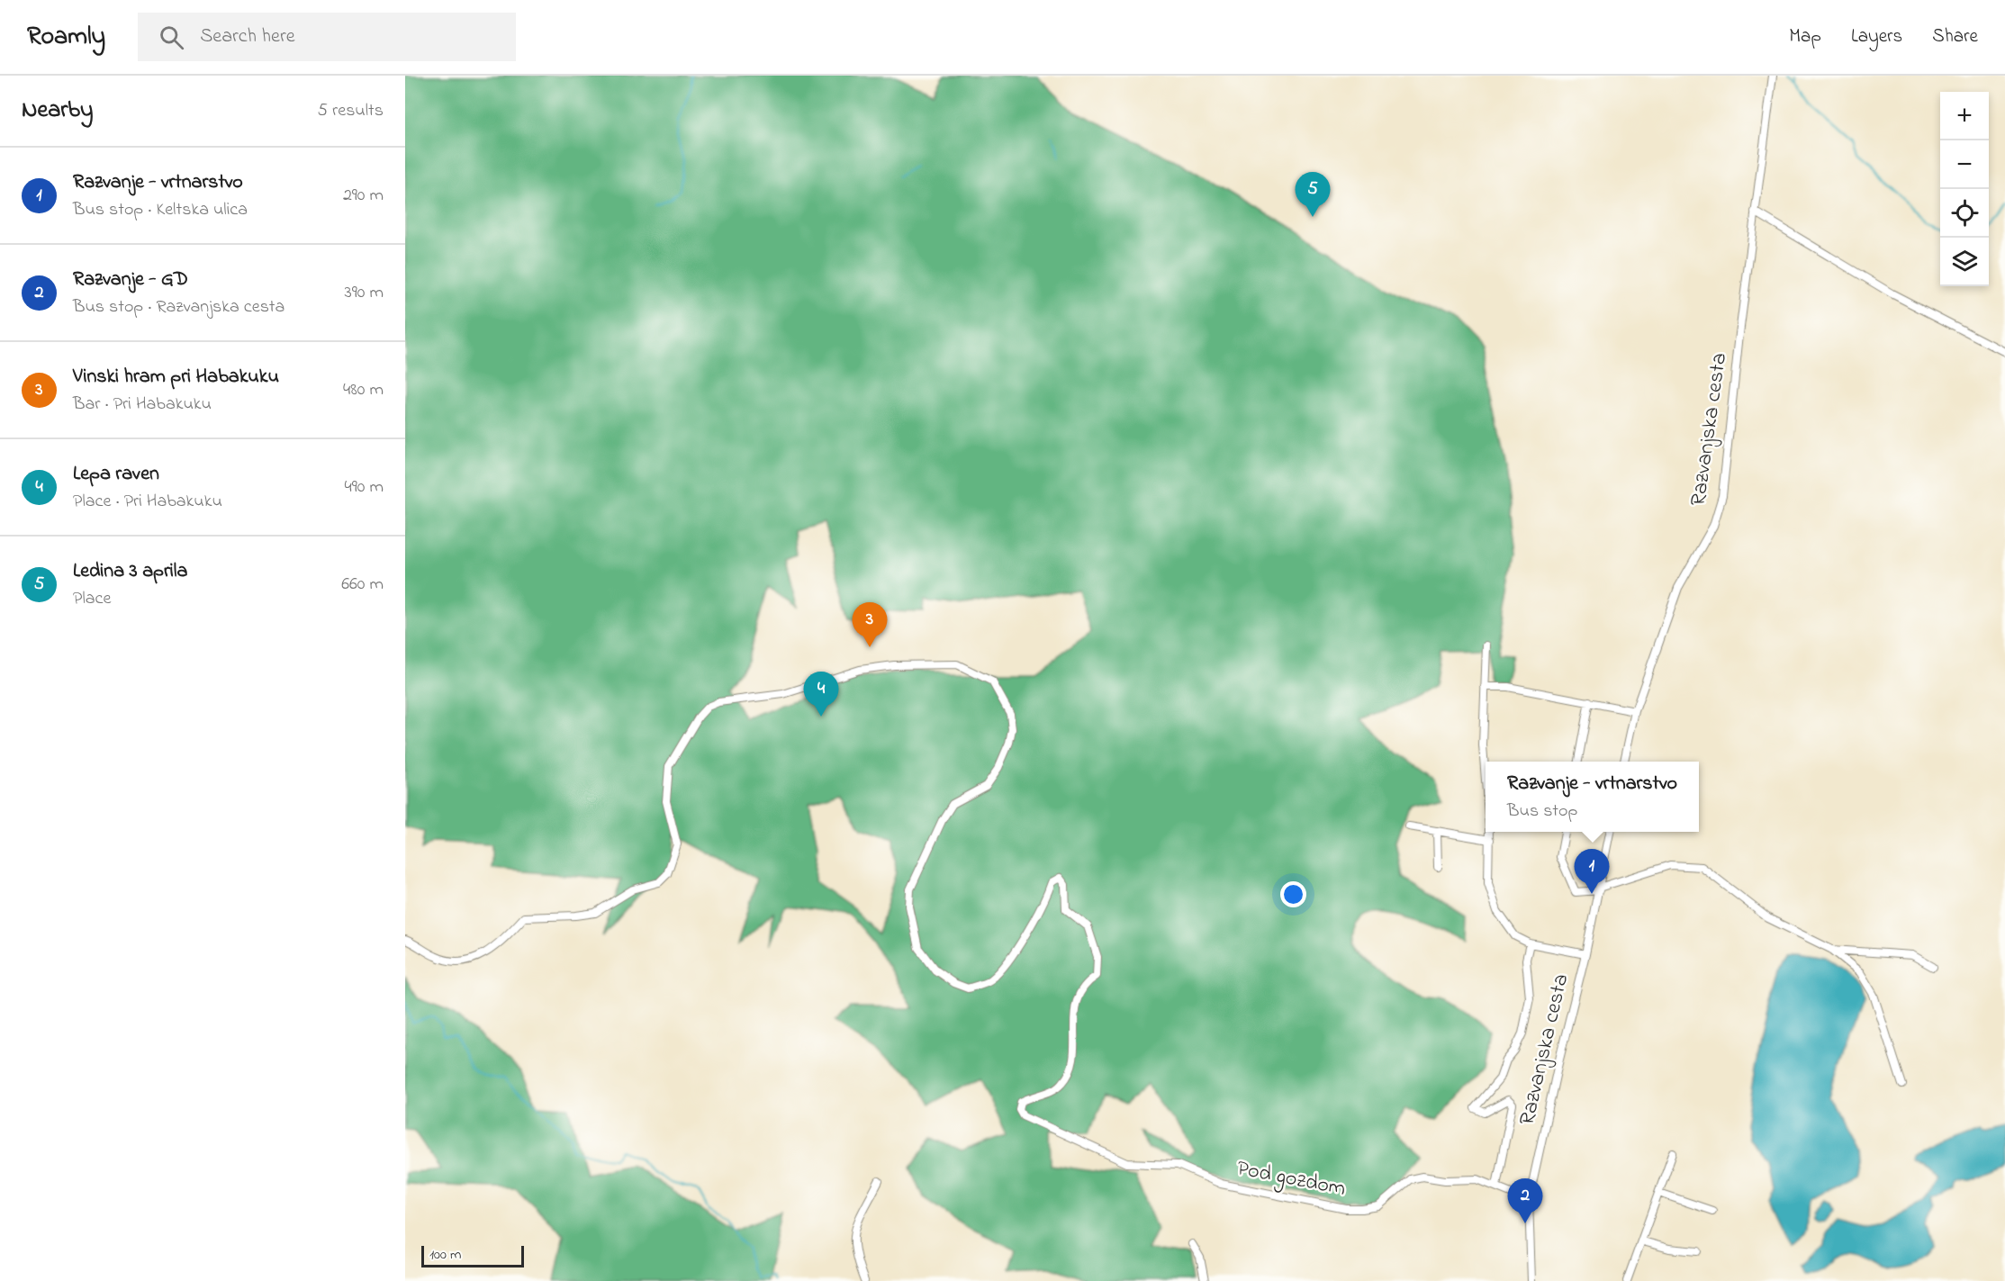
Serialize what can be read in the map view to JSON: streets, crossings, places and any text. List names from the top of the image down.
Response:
{
  "streets": {
    "street": ["Razvanjska cesta", "Pod gozdom"]
  },
  "crossings": [
    ["Razvanjska cesta", "Pod gozdom"]
  ],
  "scale_bar": "100 m",
  "page": {
    "header": "Roamly",
    "search": "Search here",
    "nav": ["Map", "Layers", "Share"],
    "heading": ["Nearby", "5 results"],
    "map_buttons": ["+", "−"],
    "list": [
      {
        "mark": "1",
        "name": "Razvanje - vrtnarstvo",
        "note": "Bus stop · Keltska ulica",
        "value": "290 m"
      },
      {
        "mark": "2",
        "name": "Razvanje - GD",
        "note": "Bus stop · Razvanjska cesta",
        "value": "390 m"
      },
      {
        "mark": "3",
        "name": "Vinski hram pri Habakuku",
        "note": "Bar · Pri Habakuku",
        "value": "480 m"
      },
      {
        "mark": "4",
        "name": "Lepa raven",
        "note": "Place · Pri Habakuku",
        "value": "490 m"
      },
      {
        "mark": "5",
        "name": "Ledina 3 aprila",
        "note": "Place",
        "value": "660 m"
      }
    ],
    "pins": [
      "5",
      "3",
      "4",
      "1",
      "2"
    ],
    "popup": ["Razvanje - vrtnarstvo", "Bus stop"],
    "scale": "100 m"
  }
}
